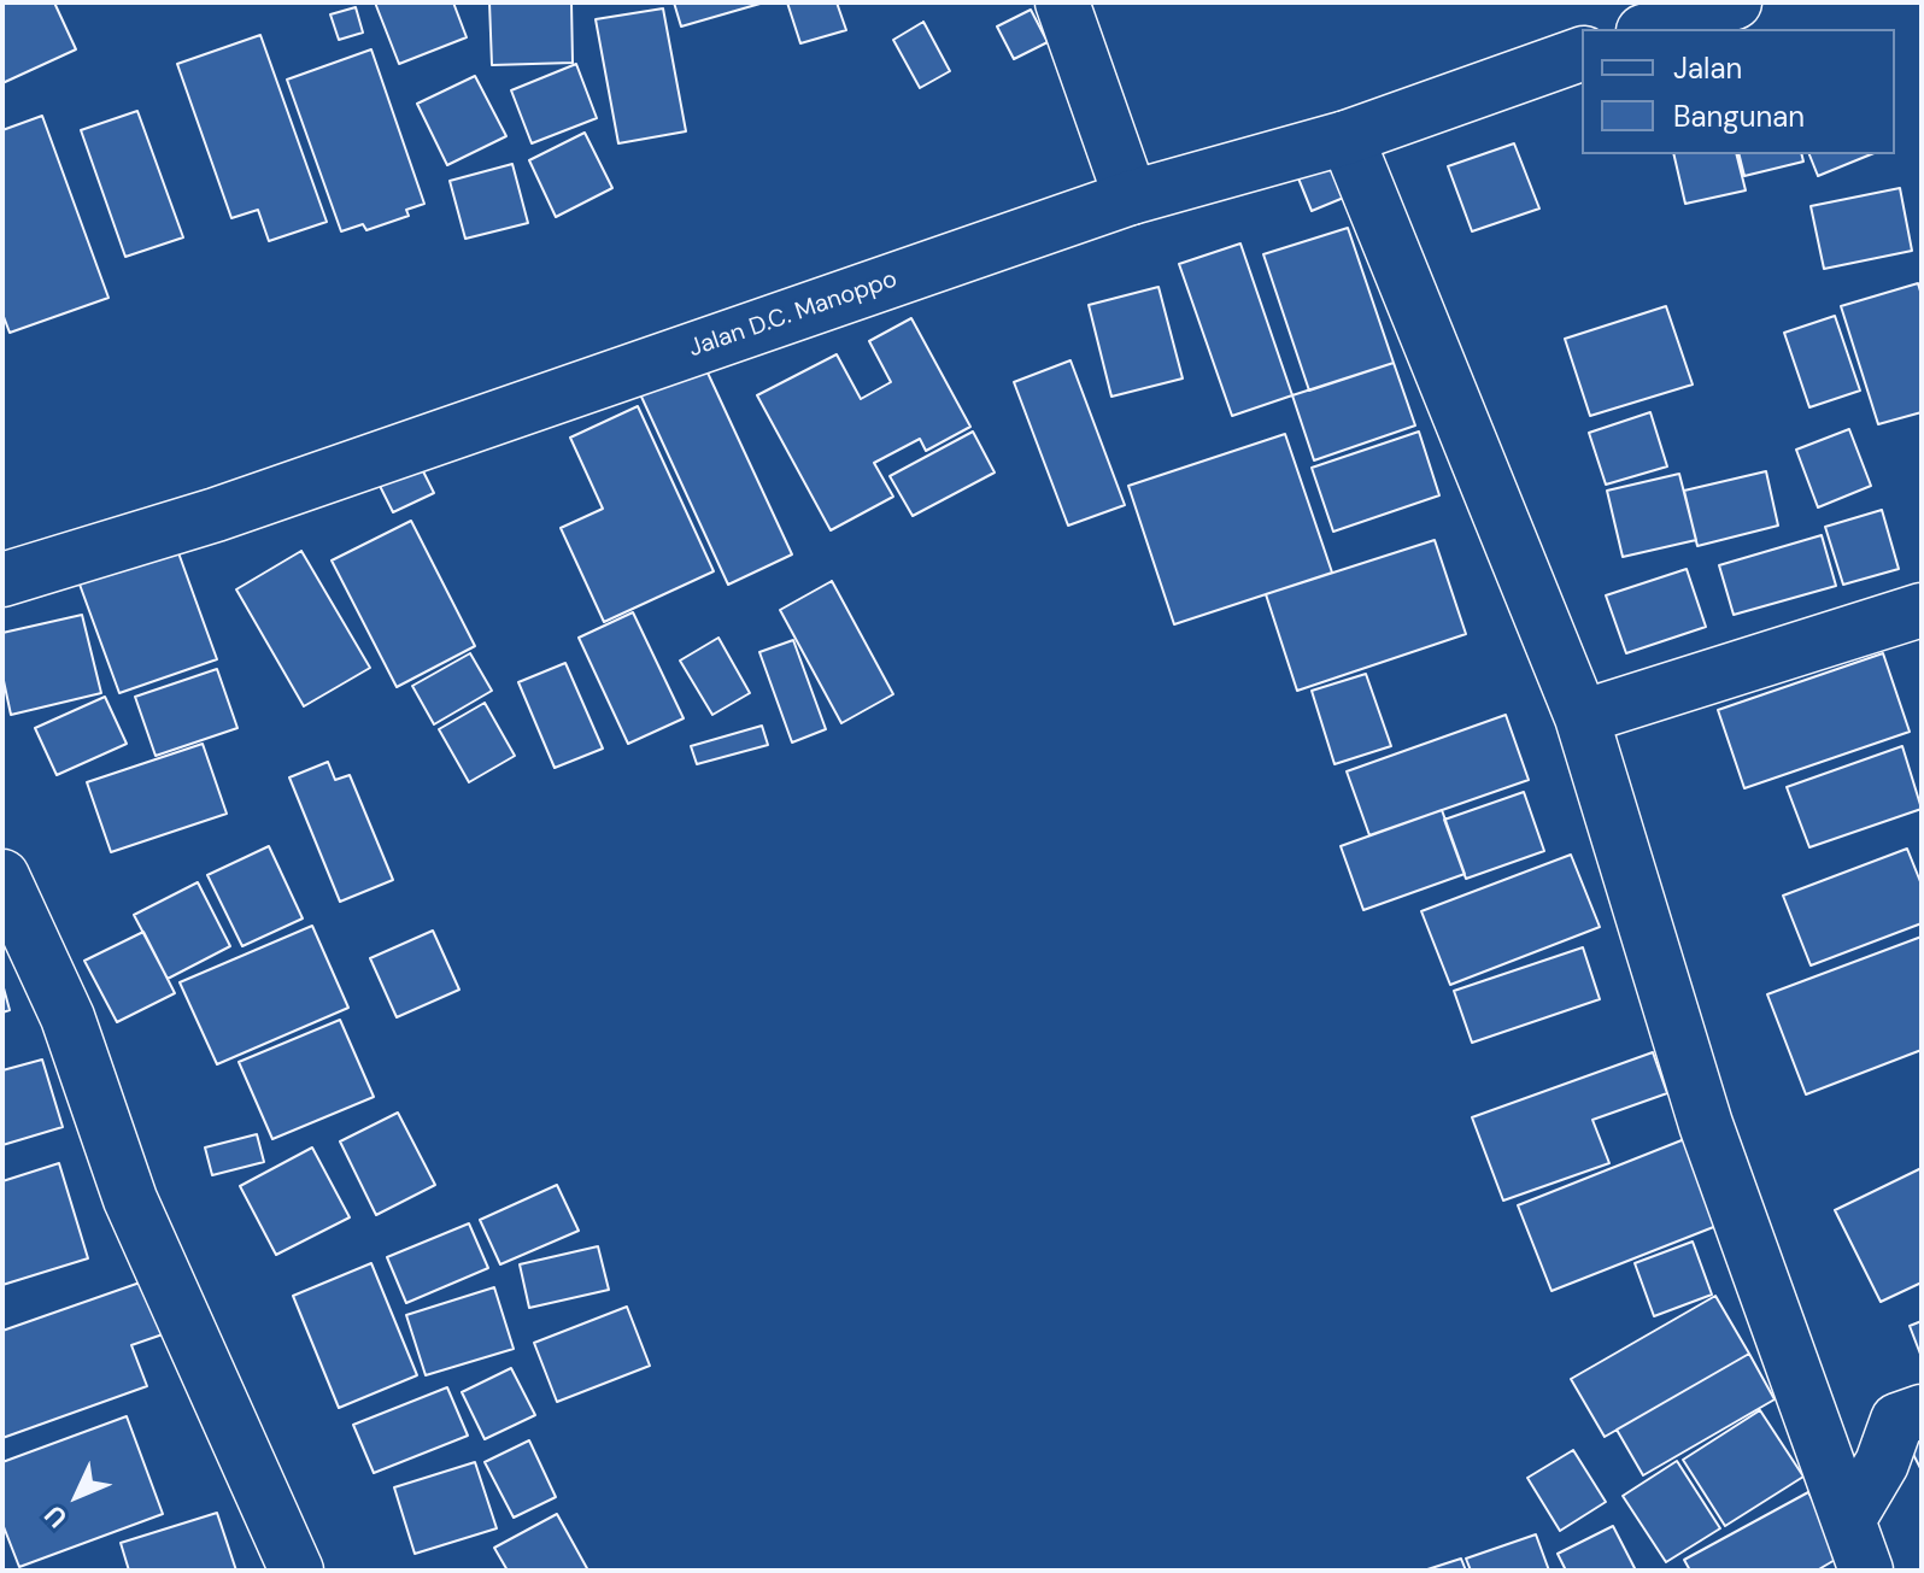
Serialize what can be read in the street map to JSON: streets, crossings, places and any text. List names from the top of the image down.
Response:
{
  "streets": {
    "main road": ["Jalan D.C. Manoppo"]
  },
  "legend": ["Jalan", "Bangunan"],
  "north": "bottom left"
}
